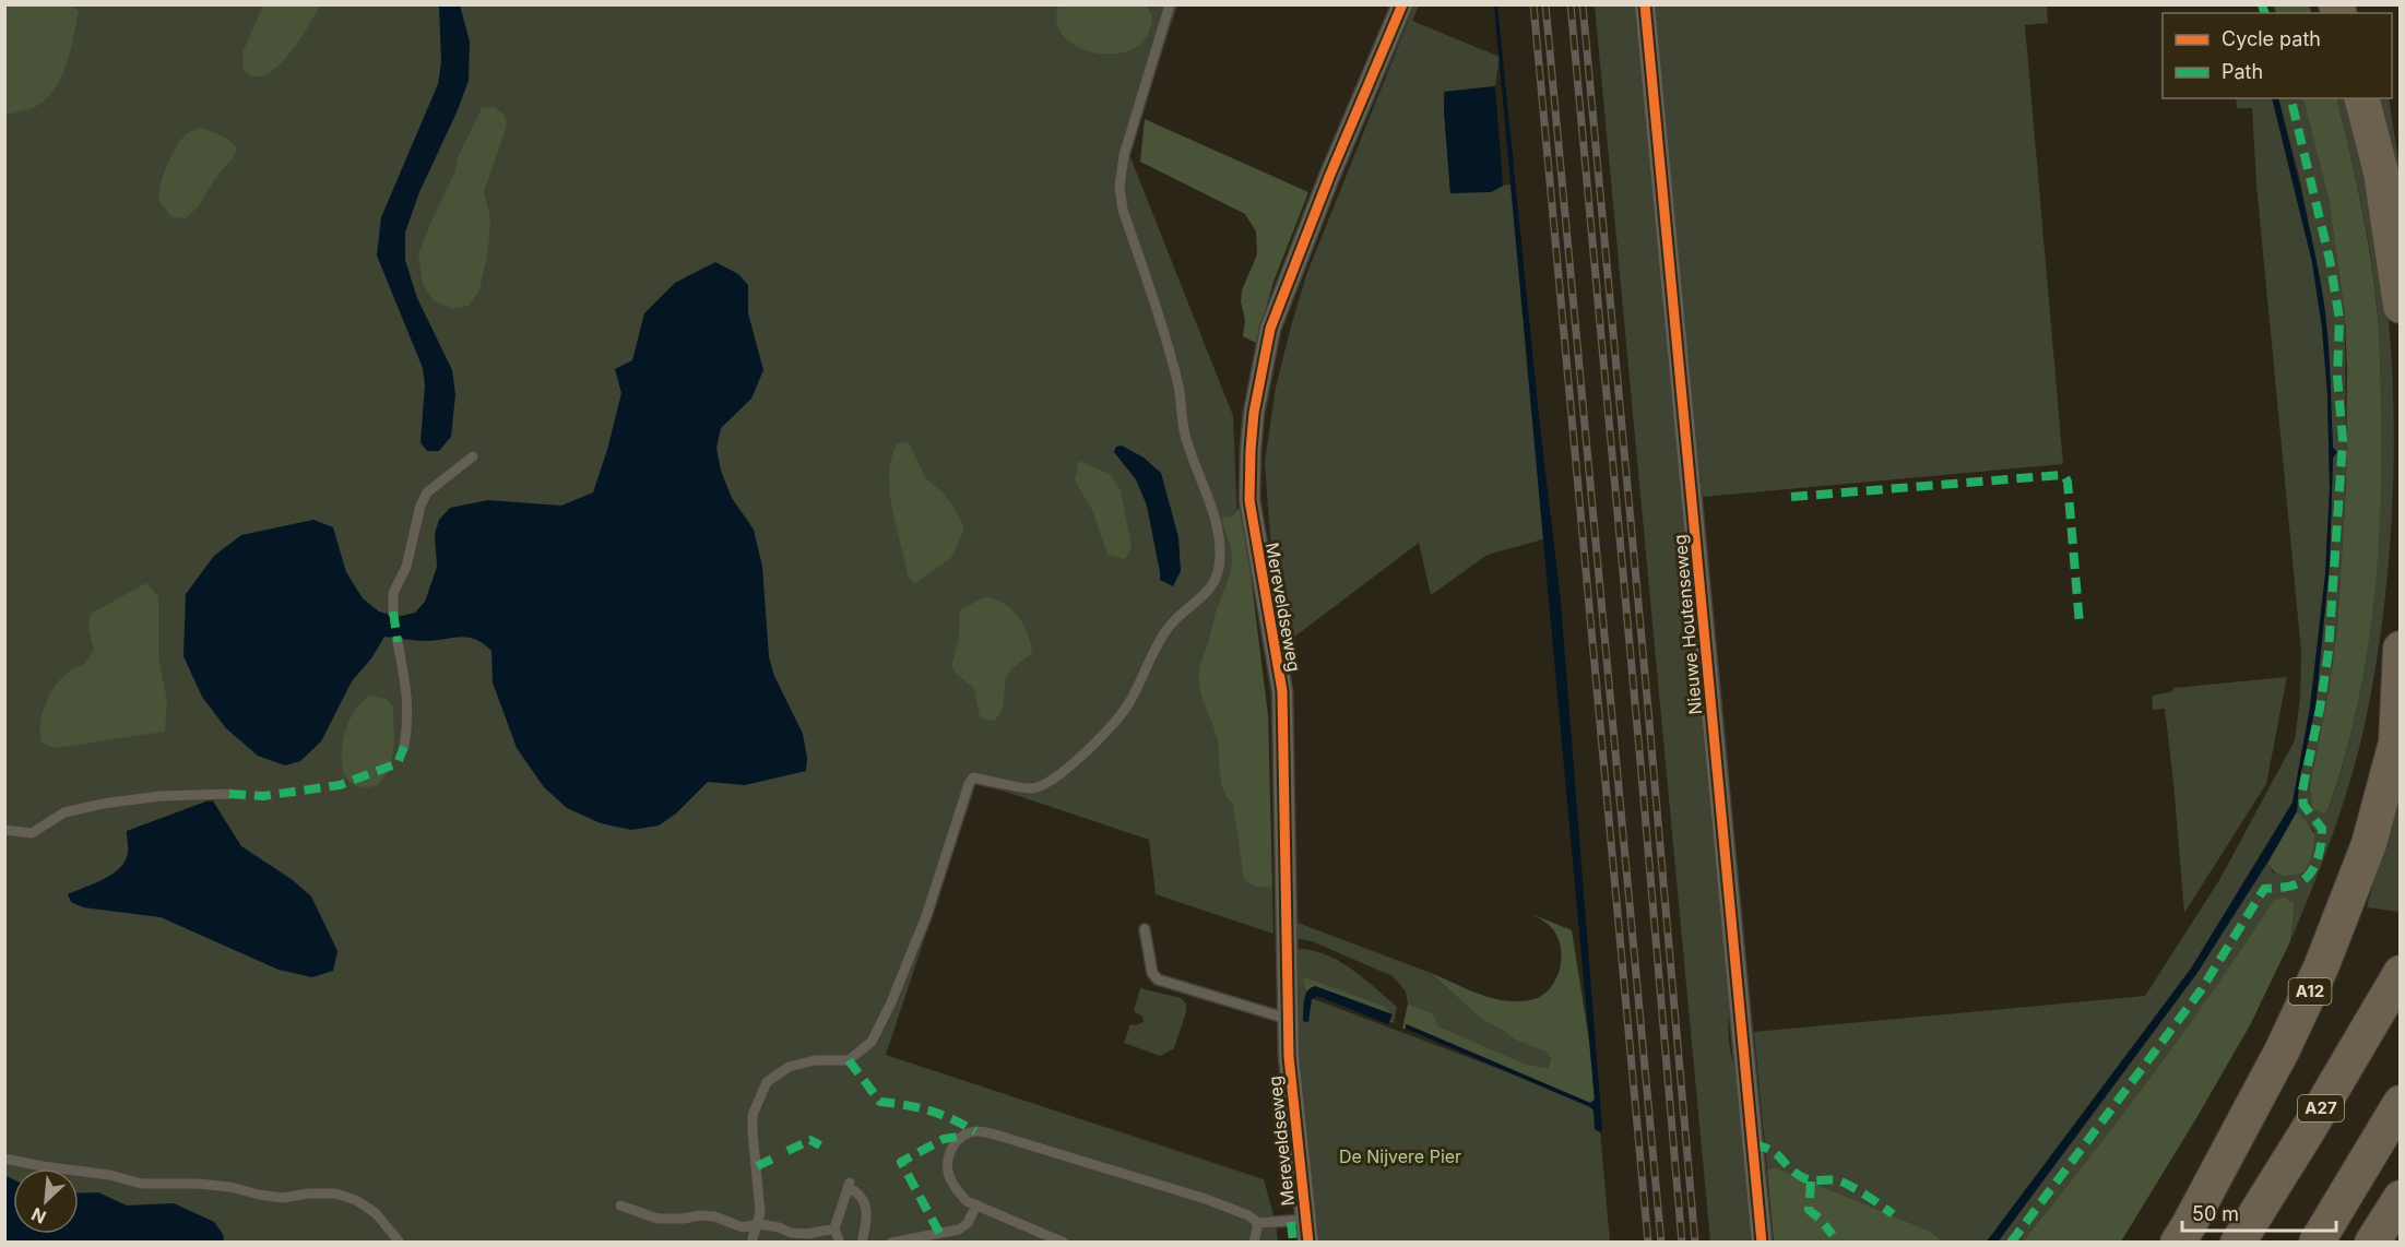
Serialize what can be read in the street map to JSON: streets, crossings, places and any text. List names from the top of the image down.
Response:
{
  "streets": {
    "highway": ["A12", "A27"],
    "street": ["Mereveldseweg", "Nieuwe Houtenseweg"]
  },
  "parks": ["De Nijvere Pier"],
  "legend": ["Cycle path", "Path"],
  "scale_bar": "50 m",
  "north": "bottom left"
}
